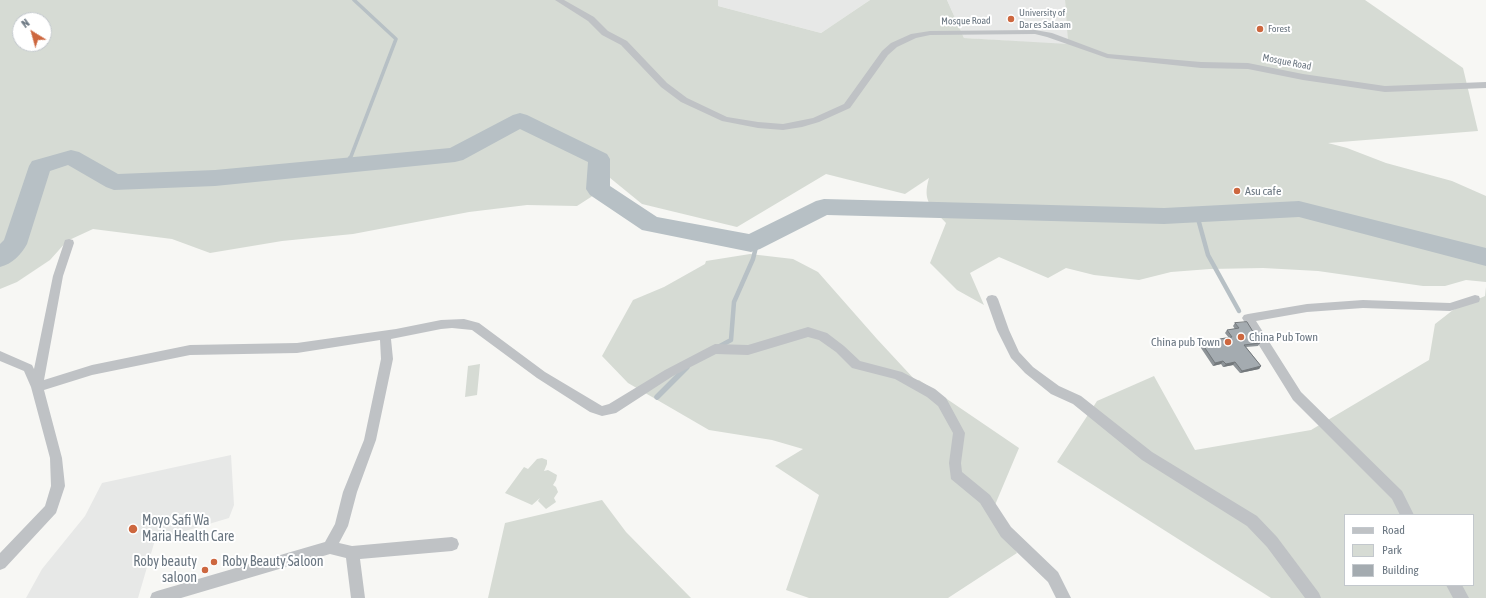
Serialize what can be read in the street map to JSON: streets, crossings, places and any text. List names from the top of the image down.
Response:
{
  "streets": {
    "street": ["Mosque Road"]
  },
  "places": [
    "University of Dar es Salaam",
    "Forest",
    "Asu cafe",
    "China Pub Town",
    "China pub Town",
    "Moyo Safi Wa Maria Health Care",
    "Roby Beauty Saloon",
    "Roby beauty saloon"
  ],
  "legend": ["Road", "Park", "Building"],
  "north": "top left"
}
